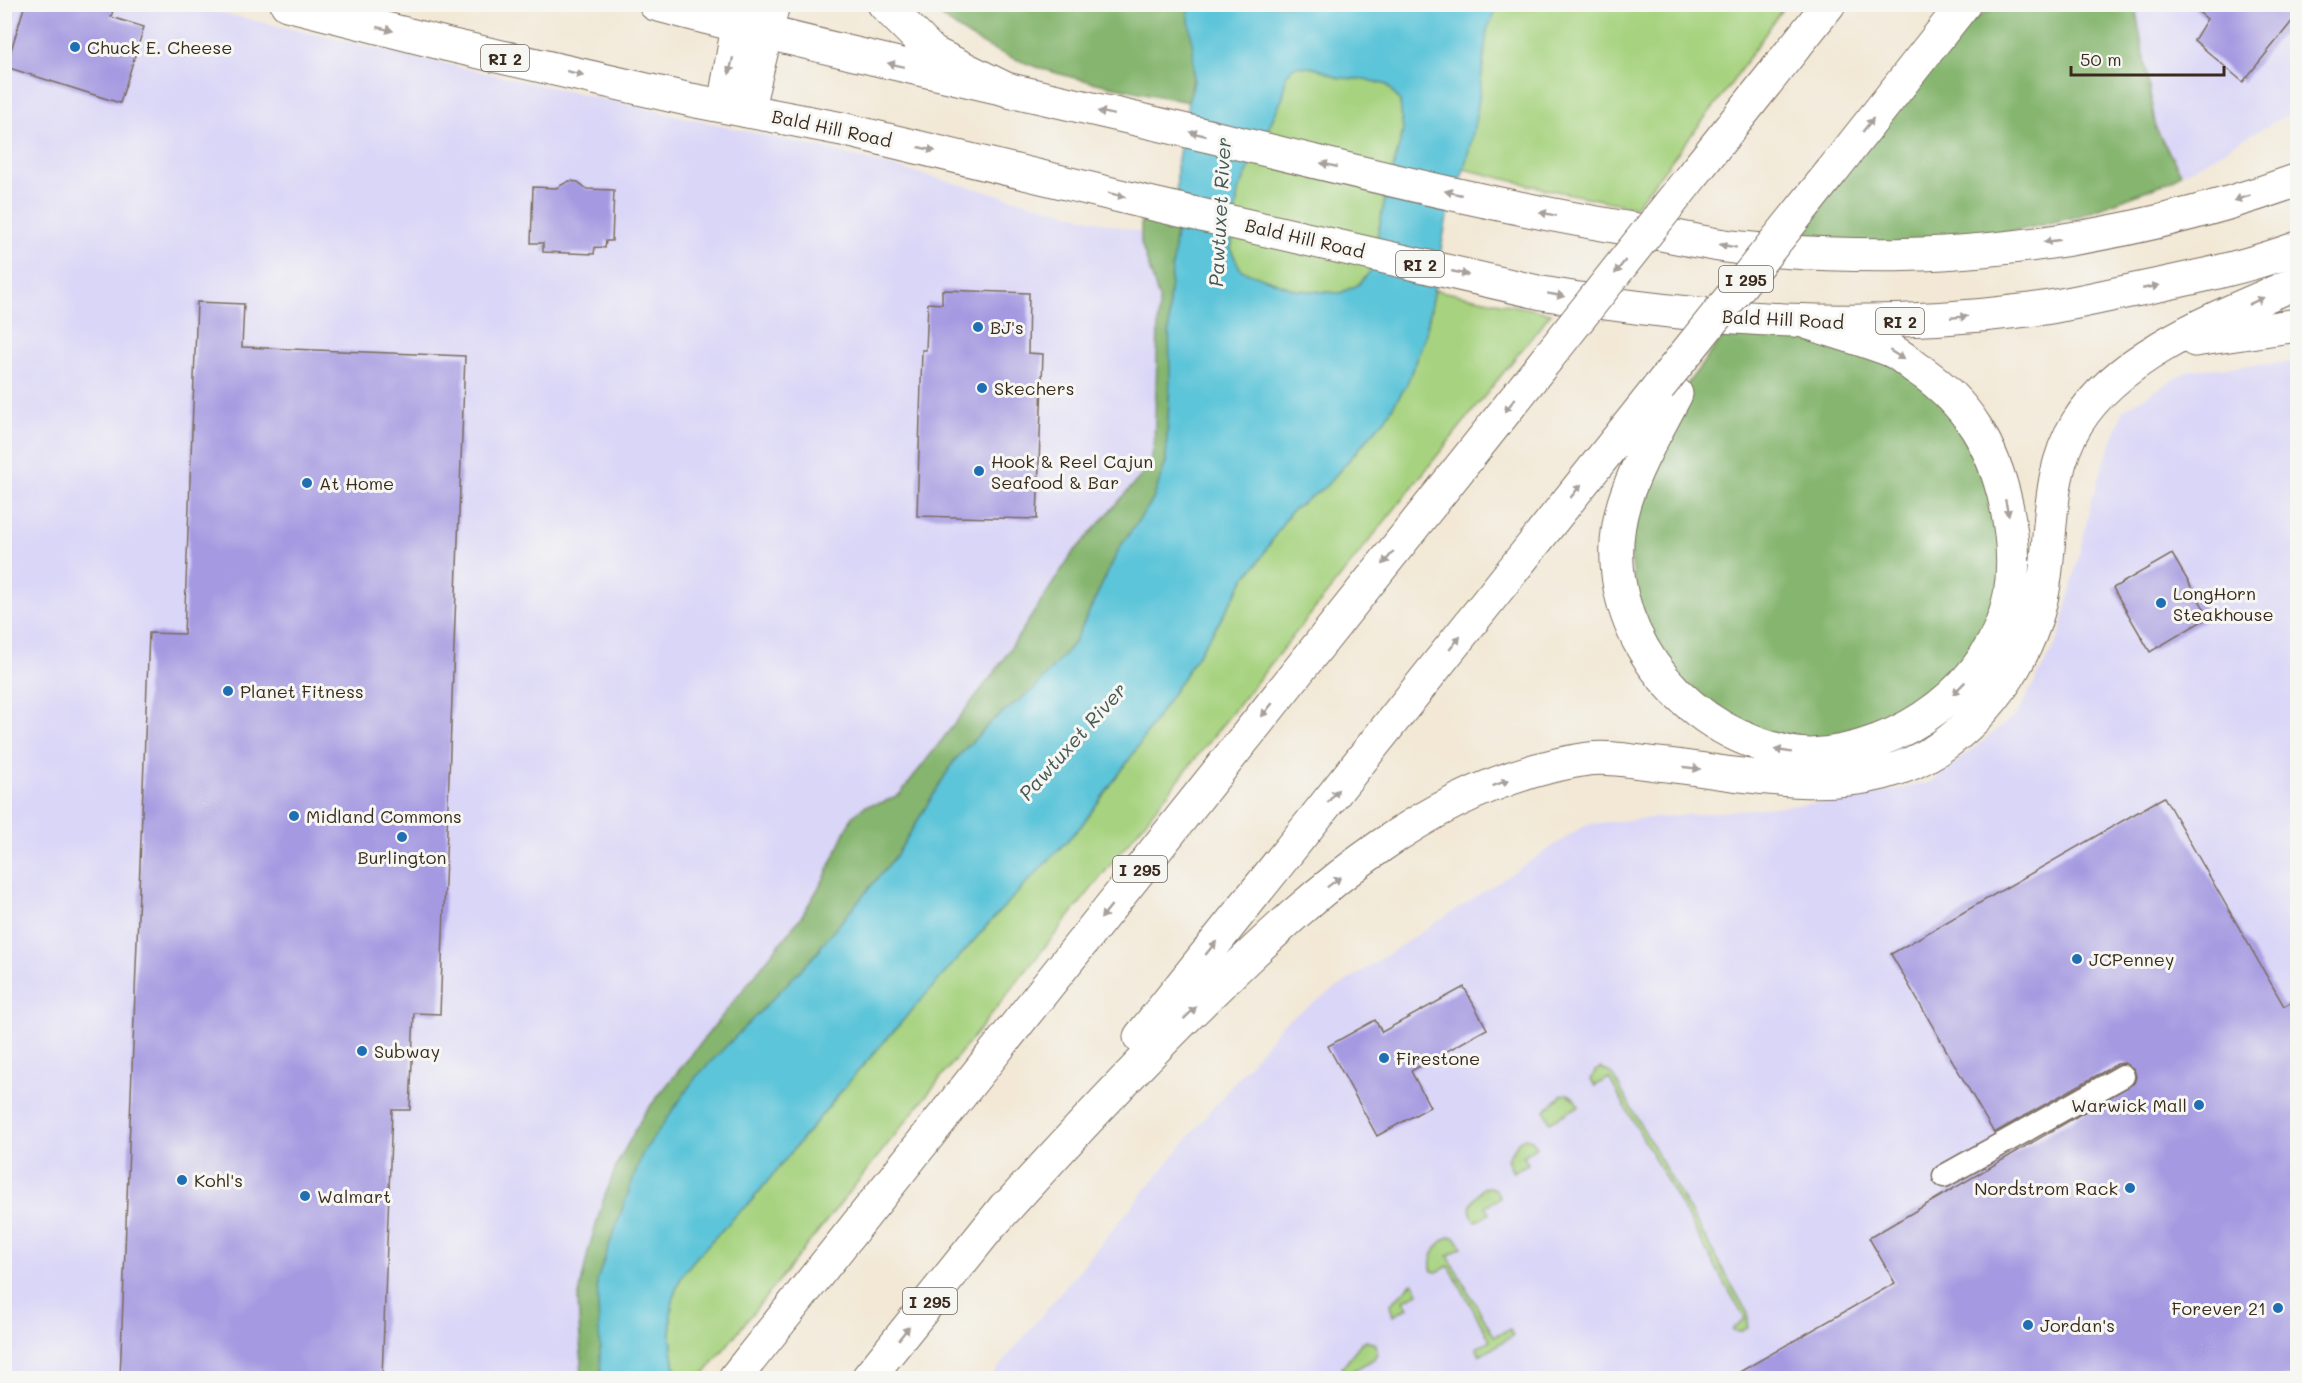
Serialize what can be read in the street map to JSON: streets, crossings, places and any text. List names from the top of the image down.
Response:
{
  "streets": {
    "main road": ["RI 2", "Bald Hill Road", "I 295"]
  },
  "water": ["Pawtuxet River"],
  "places": [
    "Chuck E. Cheese",
    "BJ's",
    "Skechers",
    "Hook & Reel Cajun Seafood & Bar",
    "At Home",
    "LongHorn Steakhouse",
    "Planet Fitness",
    "Midland Commons",
    "Burlington",
    "JCPenney",
    "Subway",
    "Firestone",
    "Warwick Mall",
    "Kohl's",
    "Nordstrom Rack",
    "Walmart",
    "Forever 21",
    "Jordan's"
  ],
  "scale_bar": "50 m"
}
